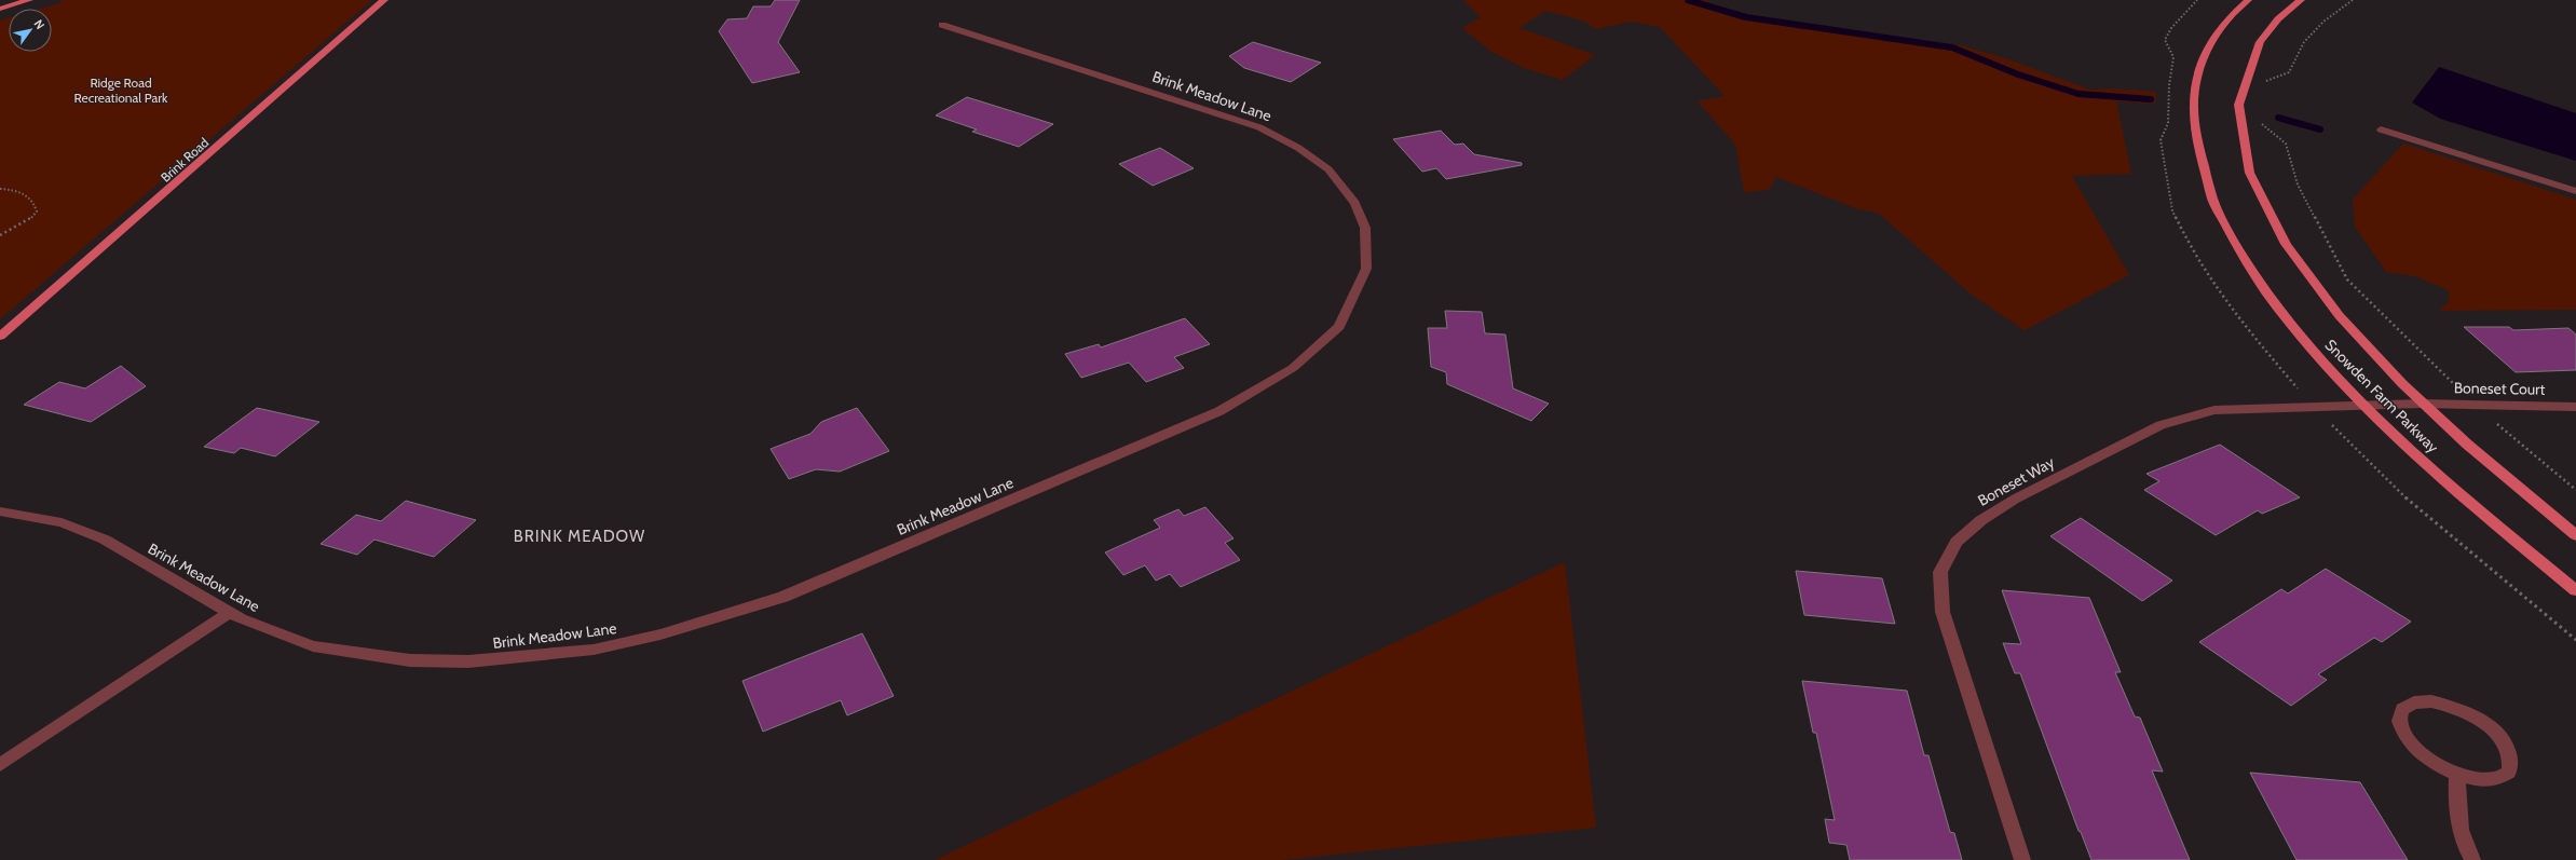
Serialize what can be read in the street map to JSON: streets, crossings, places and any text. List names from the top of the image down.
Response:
{
  "streets": {
    "main road": ["Brink Road", "Snowden Farm Parkway"],
    "street": ["Brink Meadow Lane", "Boneset Court", "Boneset Way"]
  },
  "crossings": [
    ["Boneset Court", "Snowden Farm Parkway"],
    ["Boneset Court", "Boneset Way"],
    ["Snowden Farm Parkway", "Boneset Way"]
  ],
  "districts": ["BRINK MEADOW"],
  "parks": ["Ridge Road Recreational Park"],
  "north": "top right"
}
